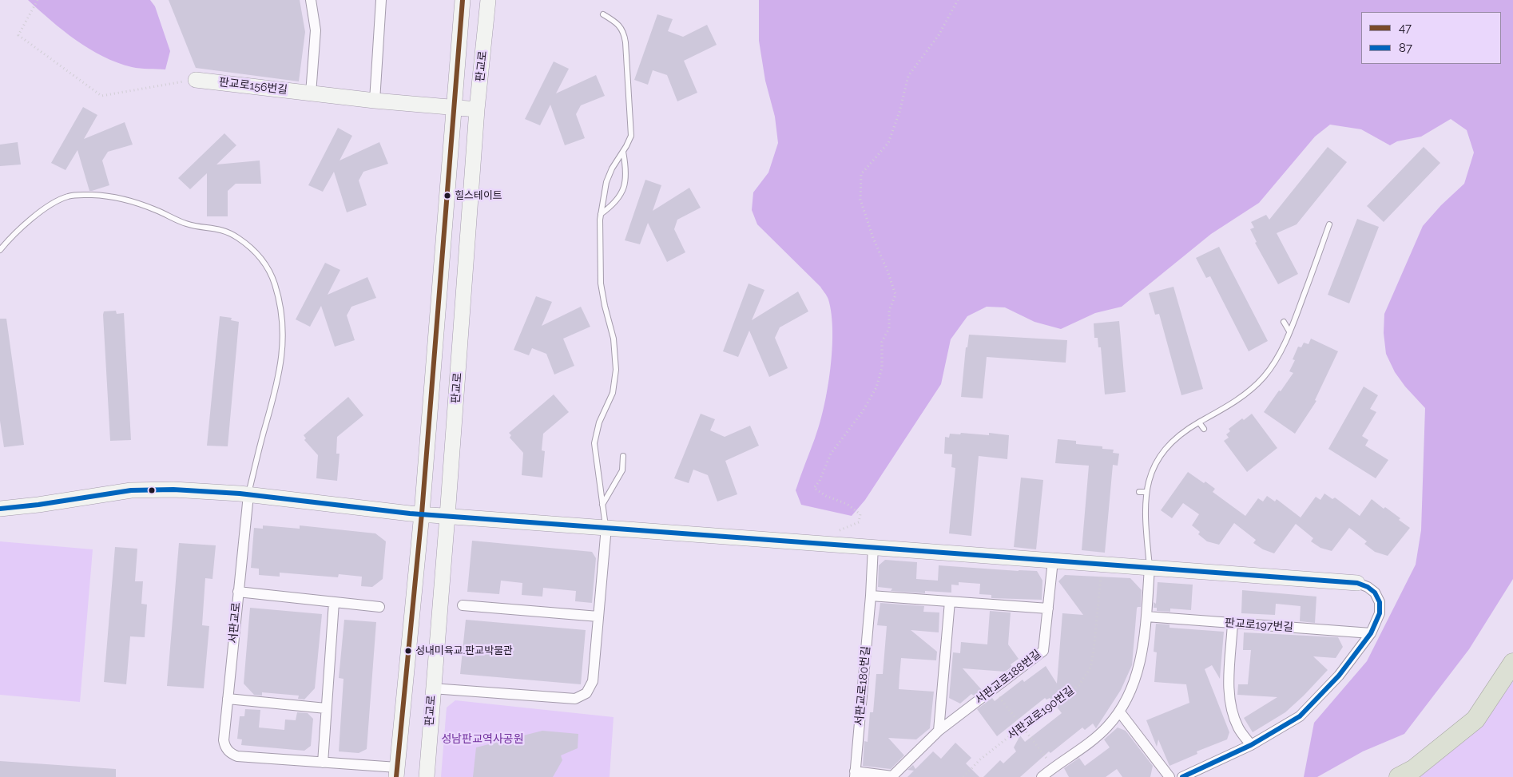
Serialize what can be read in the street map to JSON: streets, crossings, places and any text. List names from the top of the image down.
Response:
{
  "streets": {
    "street": [
      "판교로",
      "판교로156번길",
      "서판교로",
      "판교로197번길",
      "서판교로188번길",
      "서판교로180번길"
    ],
    "path": ["서판교로190번길"]
  },
  "crossings": [
    ["판교로", "판교로156번길"],
    ["서판교로188번길", "서판교로180번길"]
  ],
  "parks": ["성남판교역사공원"],
  "places": ["힐스테이트", "성내미육교.판교박물관"],
  "lines": ["transit line 47", "transit line 87"],
  "legend": ["47", "87"]
}
